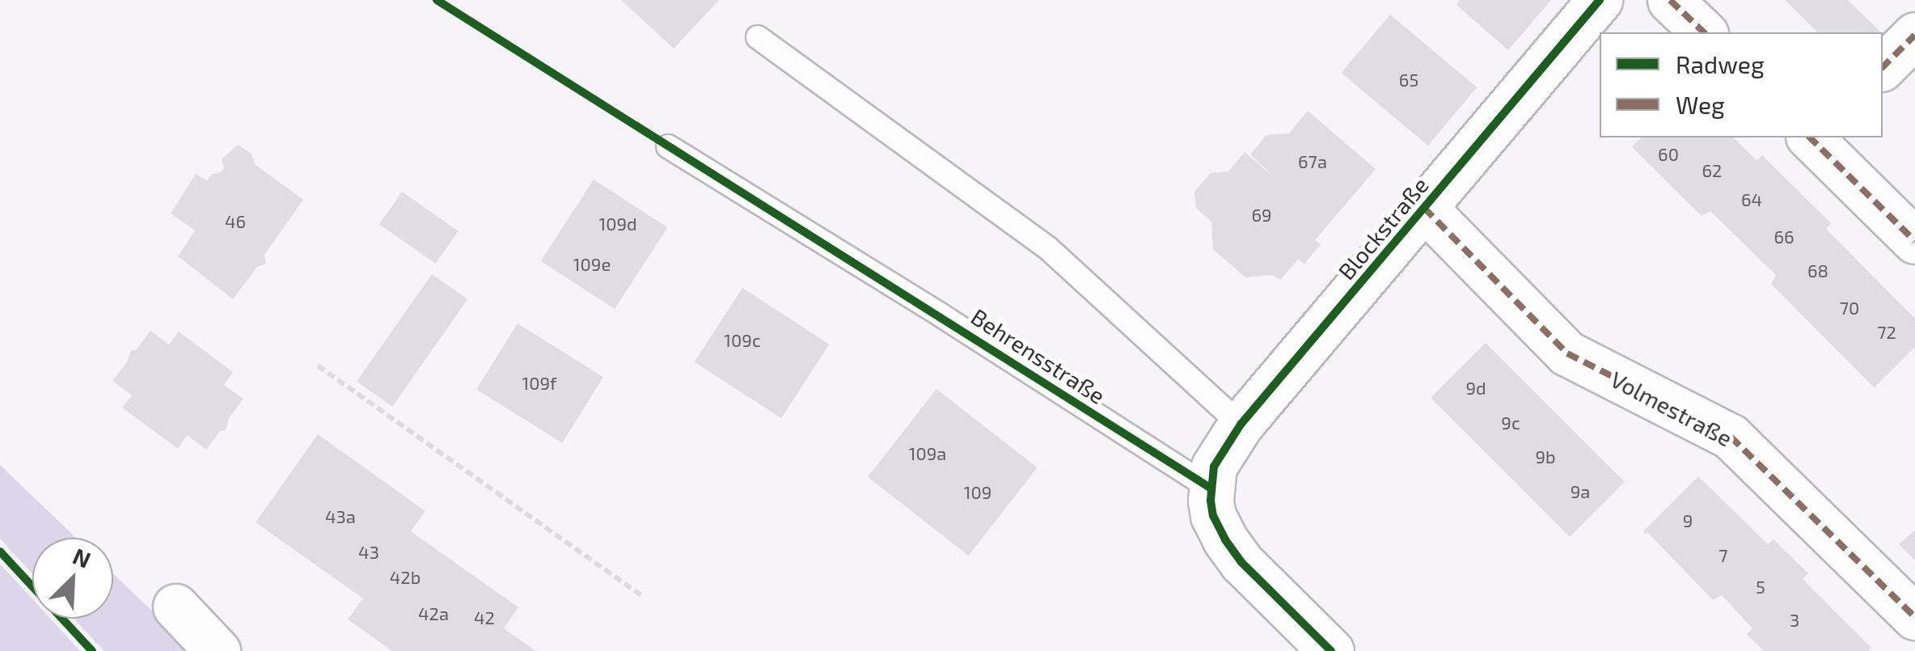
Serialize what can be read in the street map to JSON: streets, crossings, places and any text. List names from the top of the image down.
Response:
{
  "streets": {
    "street": ["Blockstraße", "Volmestraße"],
    "lane": ["Behrensstraße"]
  },
  "crossings": [
    ["Blockstraße", "Behrensstraße"],
    ["Blockstraße", "Volmestraße"]
  ],
  "house_numbers": [
    "65",
    "60",
    "67a",
    "62",
    "64",
    "69",
    "46",
    "109d",
    "66",
    "109e",
    "68",
    "70",
    "72",
    "109c",
    "109f",
    "9d",
    "9c",
    "109a",
    "9b",
    "9a",
    "109",
    "43a",
    "9",
    "43",
    "7",
    "42b",
    "5",
    "42a",
    "42",
    "3"
  ],
  "legend": ["Radweg", "Weg"],
  "north": "top right"
}
